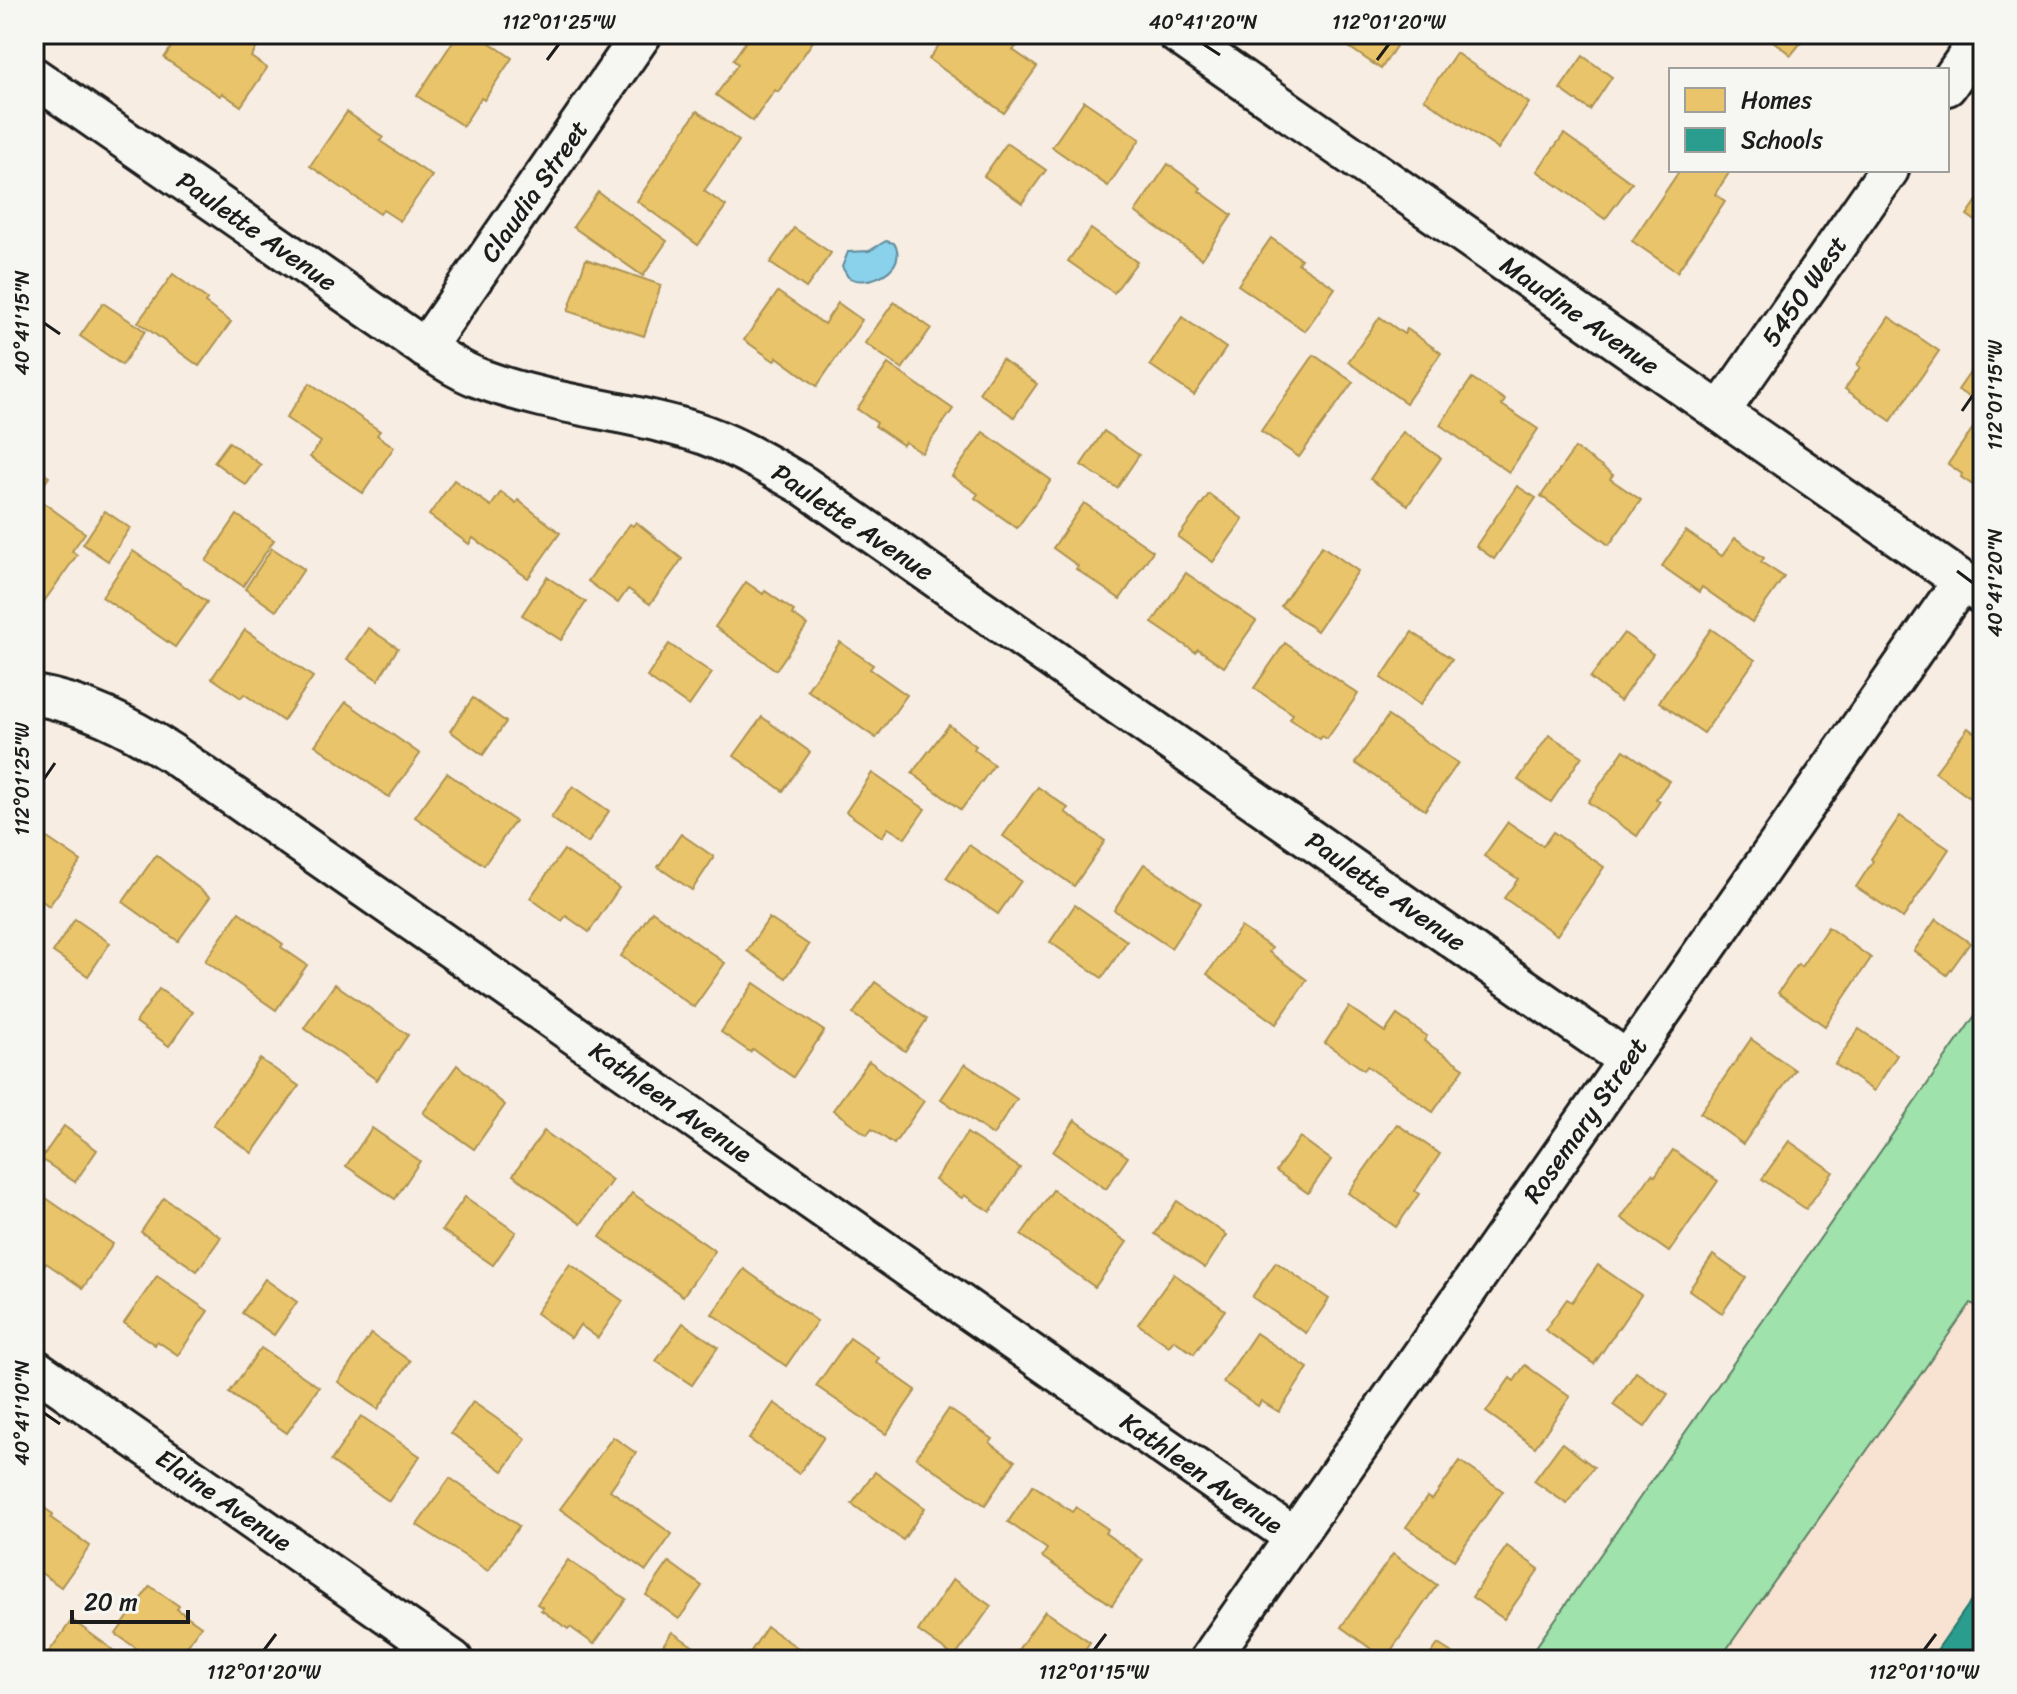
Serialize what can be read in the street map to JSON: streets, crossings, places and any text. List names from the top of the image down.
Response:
{
  "streets": {
    "street": [
      "Claudia Street",
      "Paulette Avenue",
      "5450 West",
      "Maudine Avenue",
      "Kathleen Avenue",
      "Rosemary Street",
      "Elaine Avenue"
    ]
  },
  "crossings": [
    ["Claudia Street", "Paulette Avenue"],
    ["Paulette Avenue", "Rosemary Street"],
    ["5450 West", "Maudine Avenue"],
    ["Maudine Avenue", "Rosemary Street"],
    ["Kathleen Avenue", "Rosemary Street"]
  ],
  "legend": ["Homes", "Schools"],
  "scale_bar": "20 m",
  "coordinates": [
    "112°01'25\"W",
    "40°41'20\"N",
    "112°01'20\"W",
    "40°41'15\"N",
    "112°01'15\"W",
    "40°41'10\"N",
    "112°01'10\"W"
  ]
}
